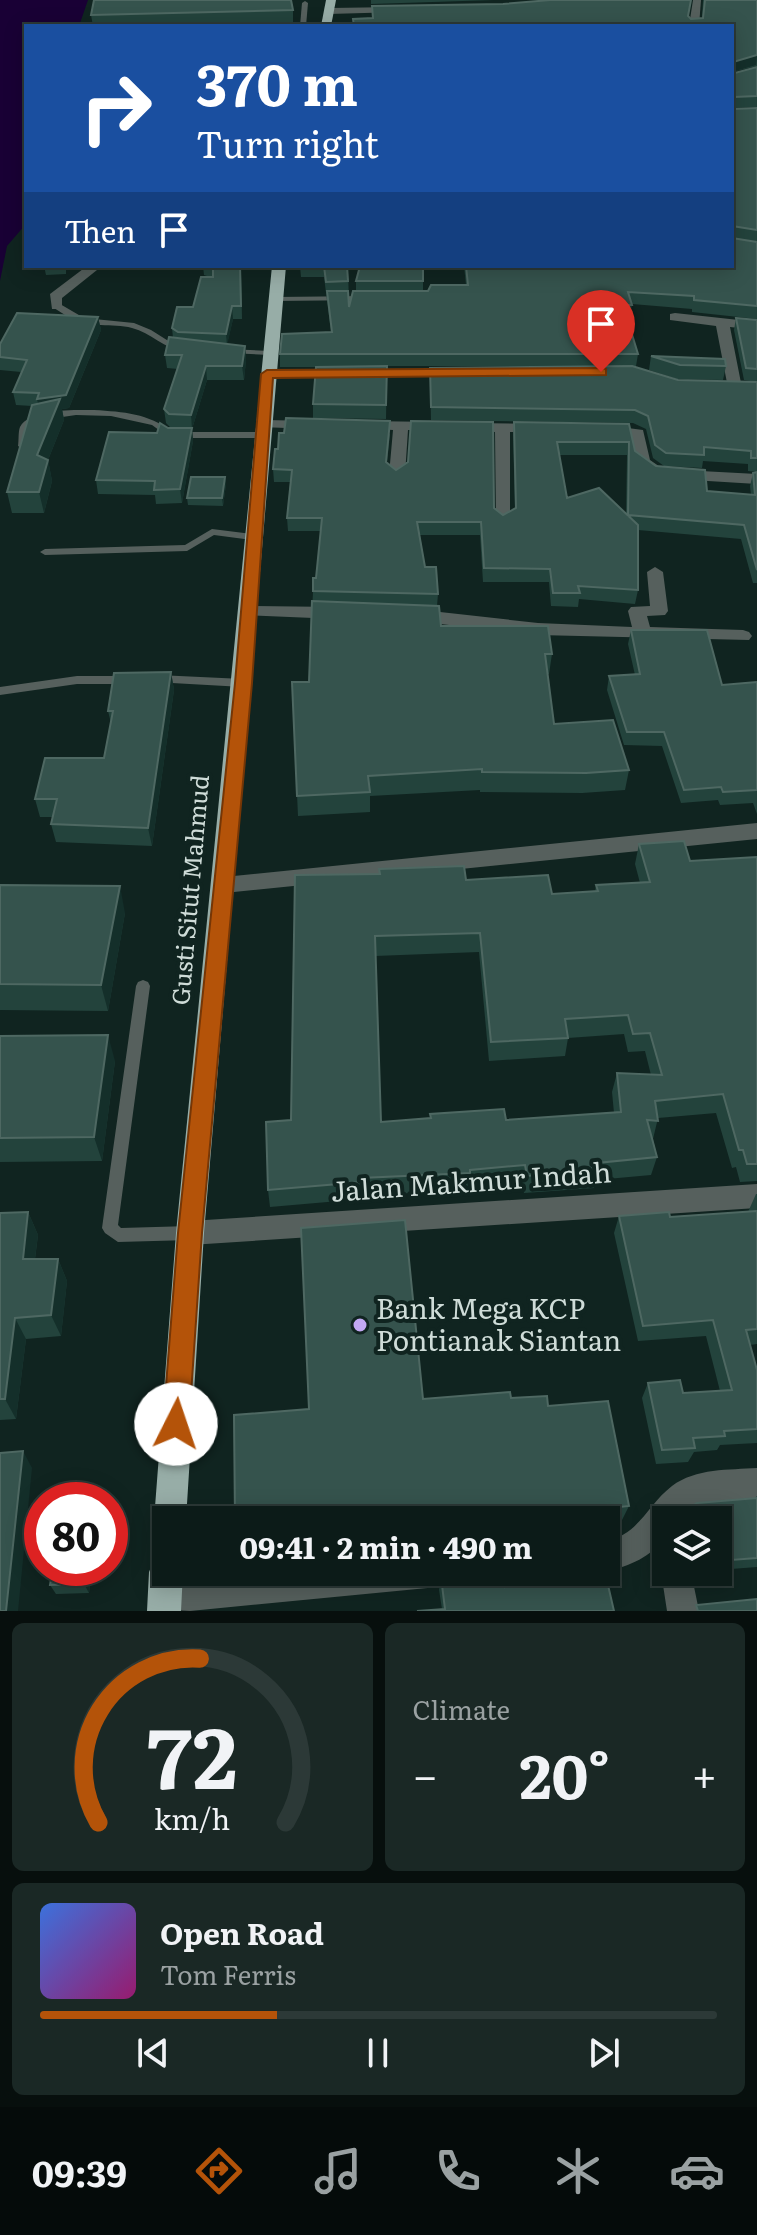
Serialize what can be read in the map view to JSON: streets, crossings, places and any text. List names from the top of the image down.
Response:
{
  "streets": {
    "highway": ["Gusti Situt Mahmud"],
    "street": ["Jalan Makmur Indah"]
  },
  "crossings": [
    ["Gusti Situt Mahmud", "Jalan Makmur Indah"]
  ],
  "places": ["Bank Mega KCP Pontianak Siantan"],
  "page": {
    "turn": ["370 m", "Turn right"],
    "then": "Then",
    "limit": "80",
    "trip": "09:41 · 2 min · 490 m",
    "tile": "Climate",
    "heat": ["−", "20°", "+"],
    "song": ["Open Road", "Tom Ferris"],
    "tabs": "09:39",
    "gauge": ["72", "km/h"]
  }
}
